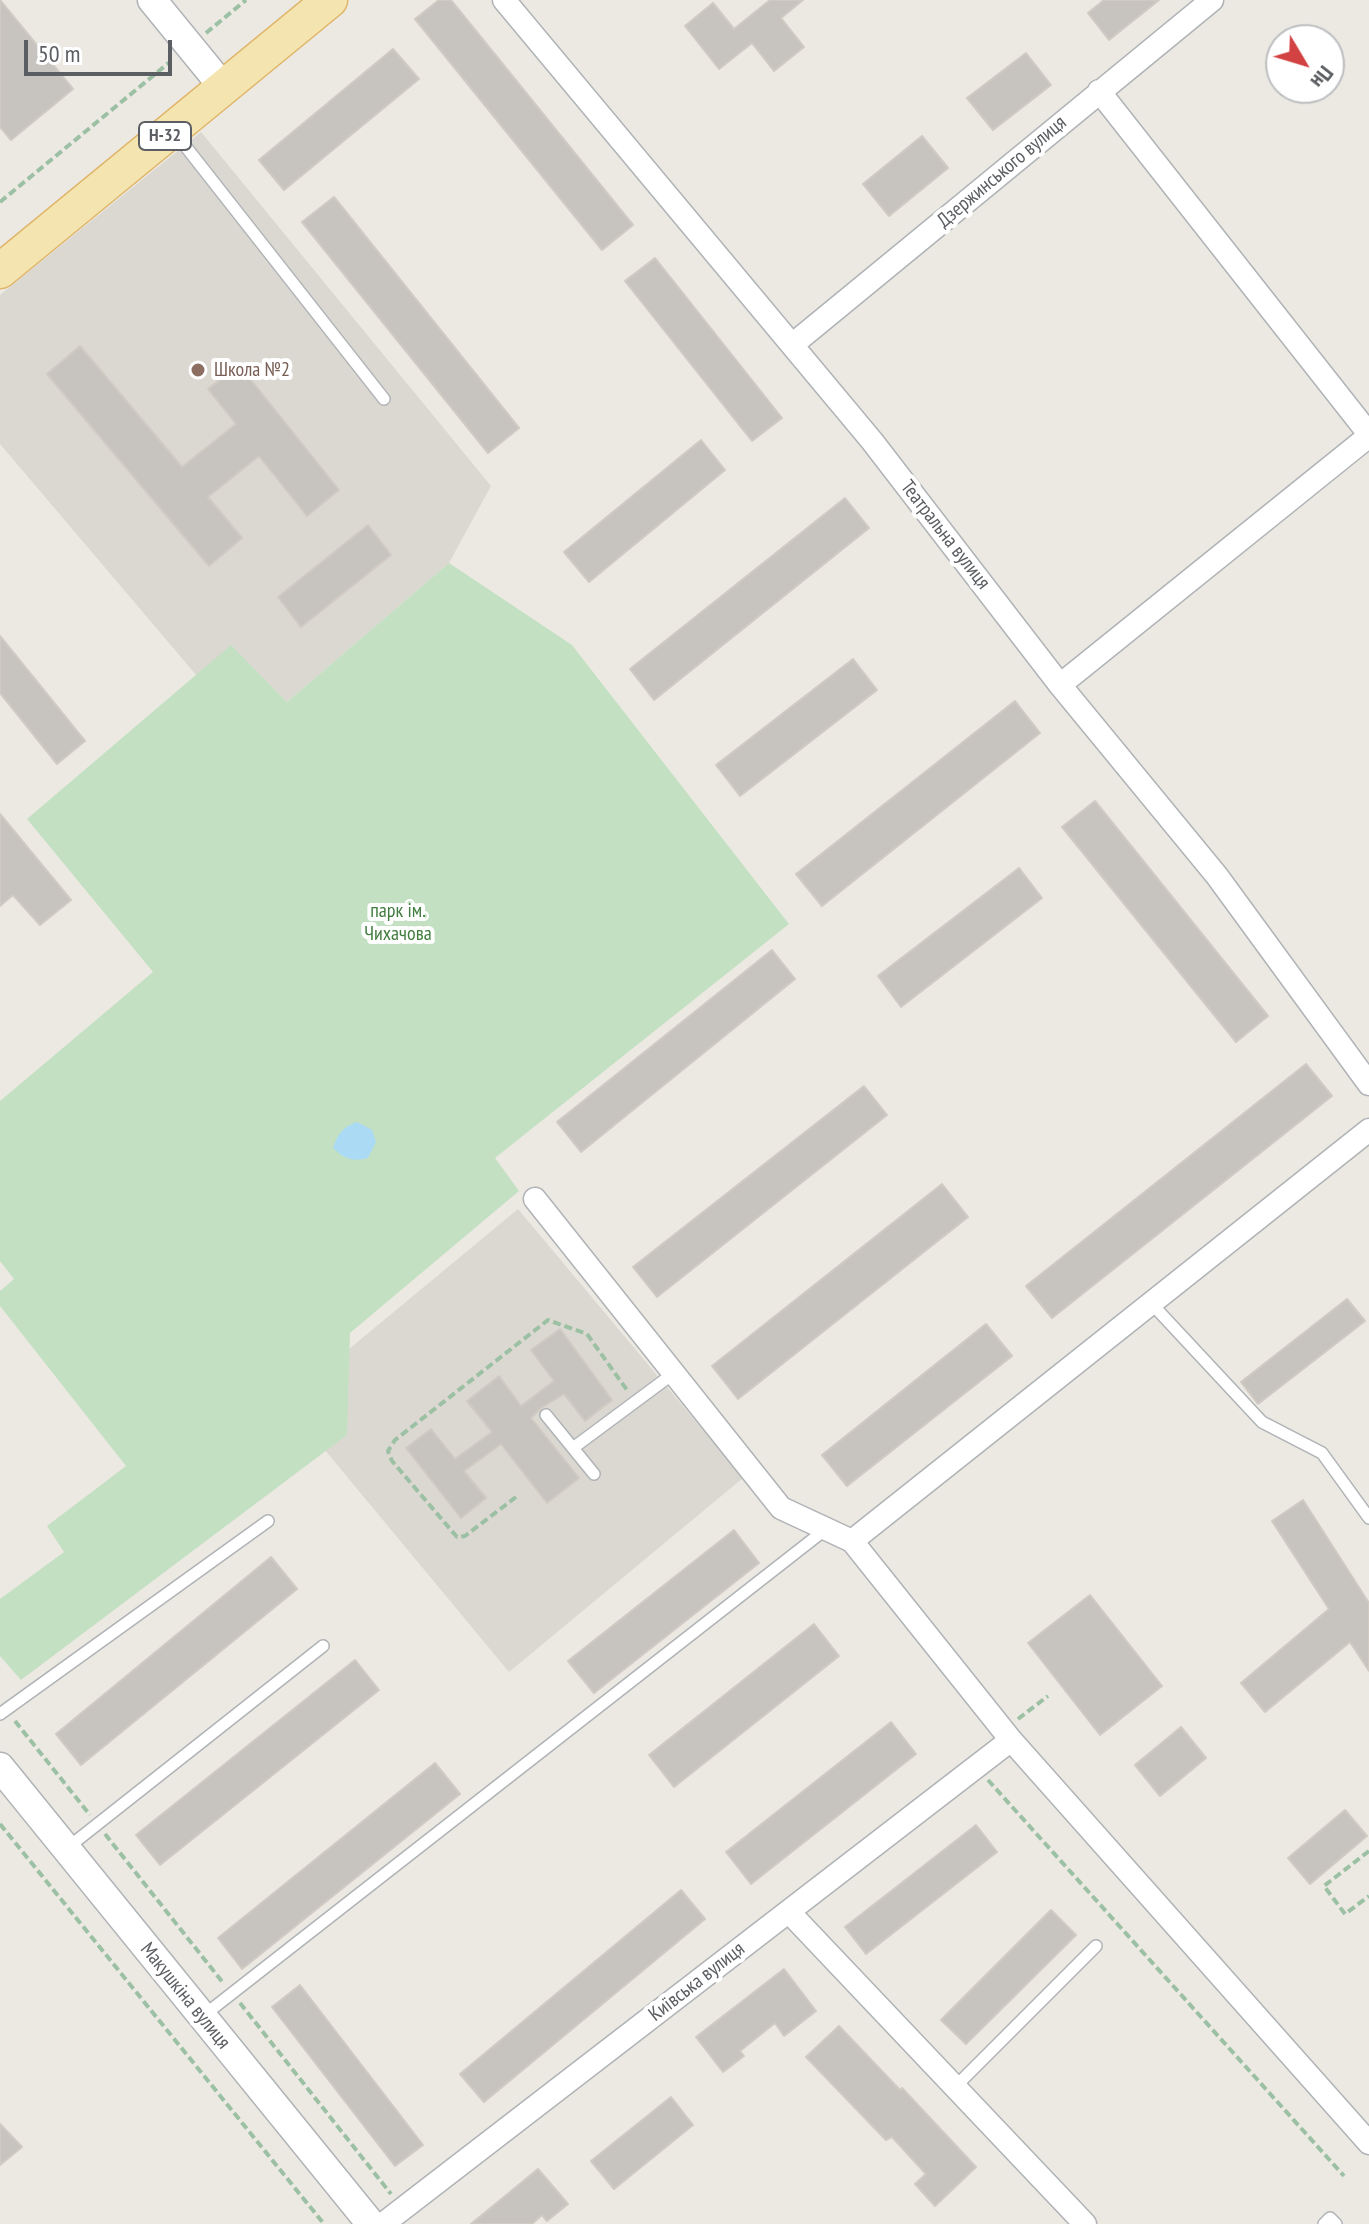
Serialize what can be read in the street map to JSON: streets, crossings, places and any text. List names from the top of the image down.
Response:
{
  "streets": {
    "main road": ["Н-32"],
    "street": [
      "Дзержинського вулиця",
      "Театральна вулиця",
      "Київська вулиця",
      "Макушкіна вулиця"
    ]
  },
  "crossings": [
    ["Дзержинського вулиця", "Театральна вулиця"]
  ],
  "parks": ["парк ім. Чихачова"],
  "places": ["Школа №2"],
  "scale_bar": "50 m",
  "north": "bottom right"
}
